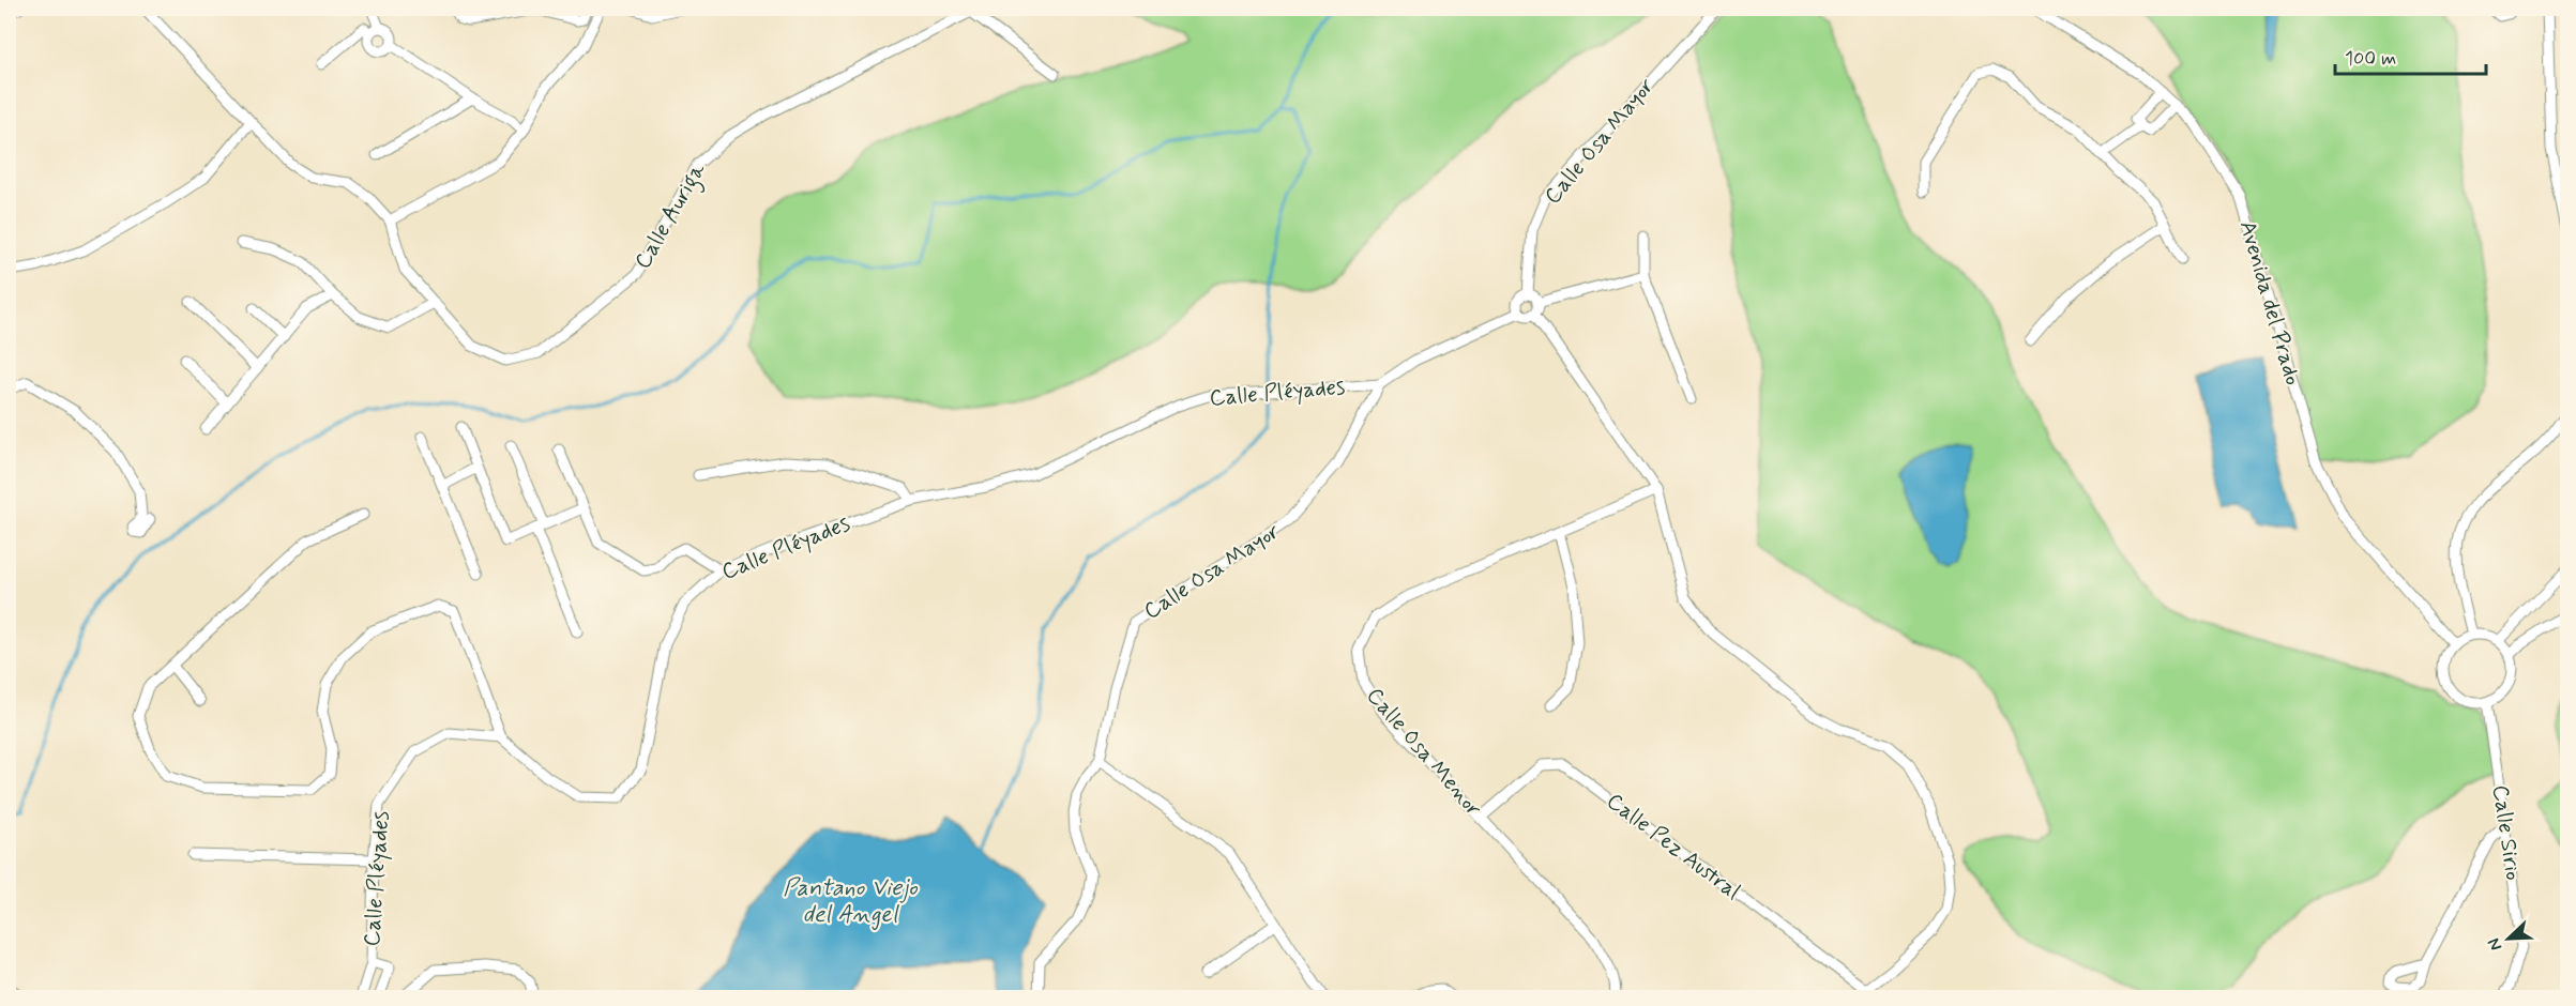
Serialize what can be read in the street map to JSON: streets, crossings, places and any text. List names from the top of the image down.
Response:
{
  "streets": {
    "street": [
      "Calle Osa Mayor",
      "Calle Auriga",
      "Avenida del Prado",
      "Calle Pléyades",
      "Calle Osa Menor",
      "Calle Sirio",
      "Calle Pez Austral"
    ]
  },
  "crossings": [
    ["Calle Osa Mayor", "Calle Pléyades"],
    ["Avenida del Prado", "Calle Sirio"],
    ["Calle Osa Menor", "Calle Pez Austral"]
  ],
  "water": ["Pantano Viejo del Angel"],
  "scale_bar": "100 m",
  "north": "bottom left"
}
